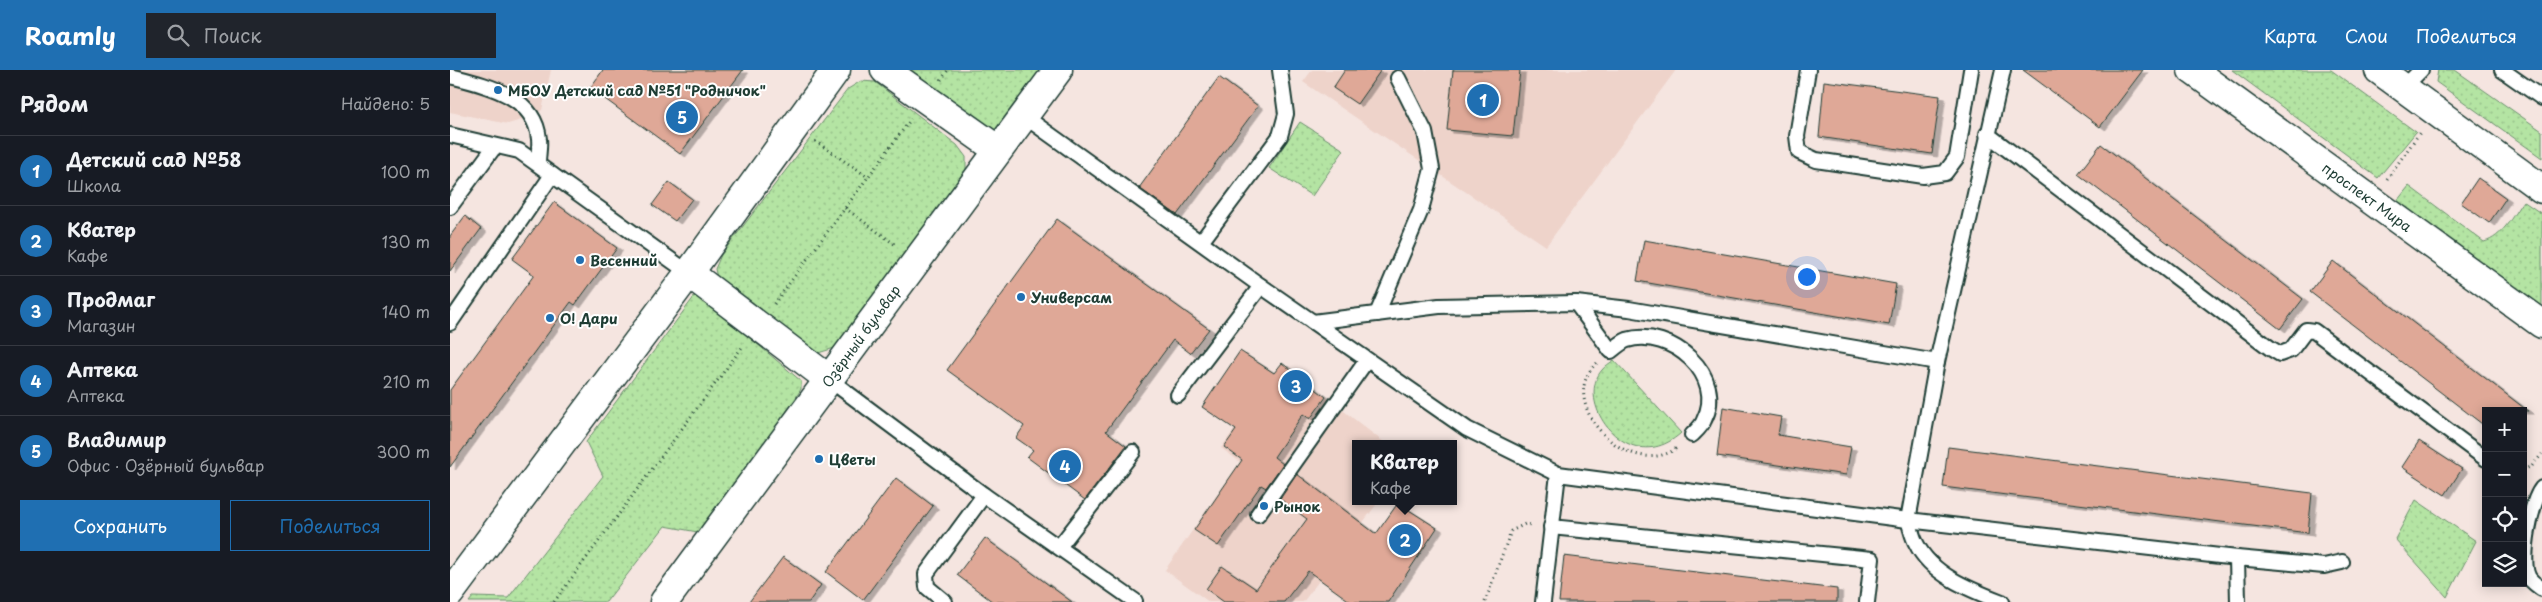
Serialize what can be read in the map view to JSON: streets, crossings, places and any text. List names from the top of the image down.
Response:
{
  "streets": {
    "street": ["проспект Мира", "Озёрный бульвар"]
  },
  "places": [
    "МБОУ Детский сад №51 \"Родничок\"",
    "Весенний",
    "Универсам",
    "О! Дари",
    "Цветы",
    "Рынок"
  ],
  "page": {
    "header": "Roamly",
    "search": "Поиск",
    "nav": ["Карта", "Слои", "Поделиться"],
    "heading": ["Рядом", "Найдено: 5"],
    "pins": [
      "1",
      "5",
      "3",
      "4",
      "2"
    ],
    "list": [
      {
        "mark": "1",
        "name": "Детский сад №58",
        "note": "Школа",
        "value": "100 m"
      },
      {
        "mark": "2",
        "name": "Кватер",
        "note": "Кафе",
        "value": "130 m"
      },
      {
        "mark": "3",
        "name": "Продмаг",
        "note": "Магазин",
        "value": "140 m"
      },
      {
        "mark": "4",
        "name": "Аптека",
        "note": "Аптека",
        "value": "210 m"
      },
      {
        "mark": "5",
        "name": "Владимир",
        "note": "Офис · Озёрный бульвар",
        "value": "300 m"
      }
    ],
    "map_buttons": ["+", "−"],
    "popup": ["Кватер", "Кафе"],
    "buttons": ["Сохранить", "Поделиться"]
  }
}
